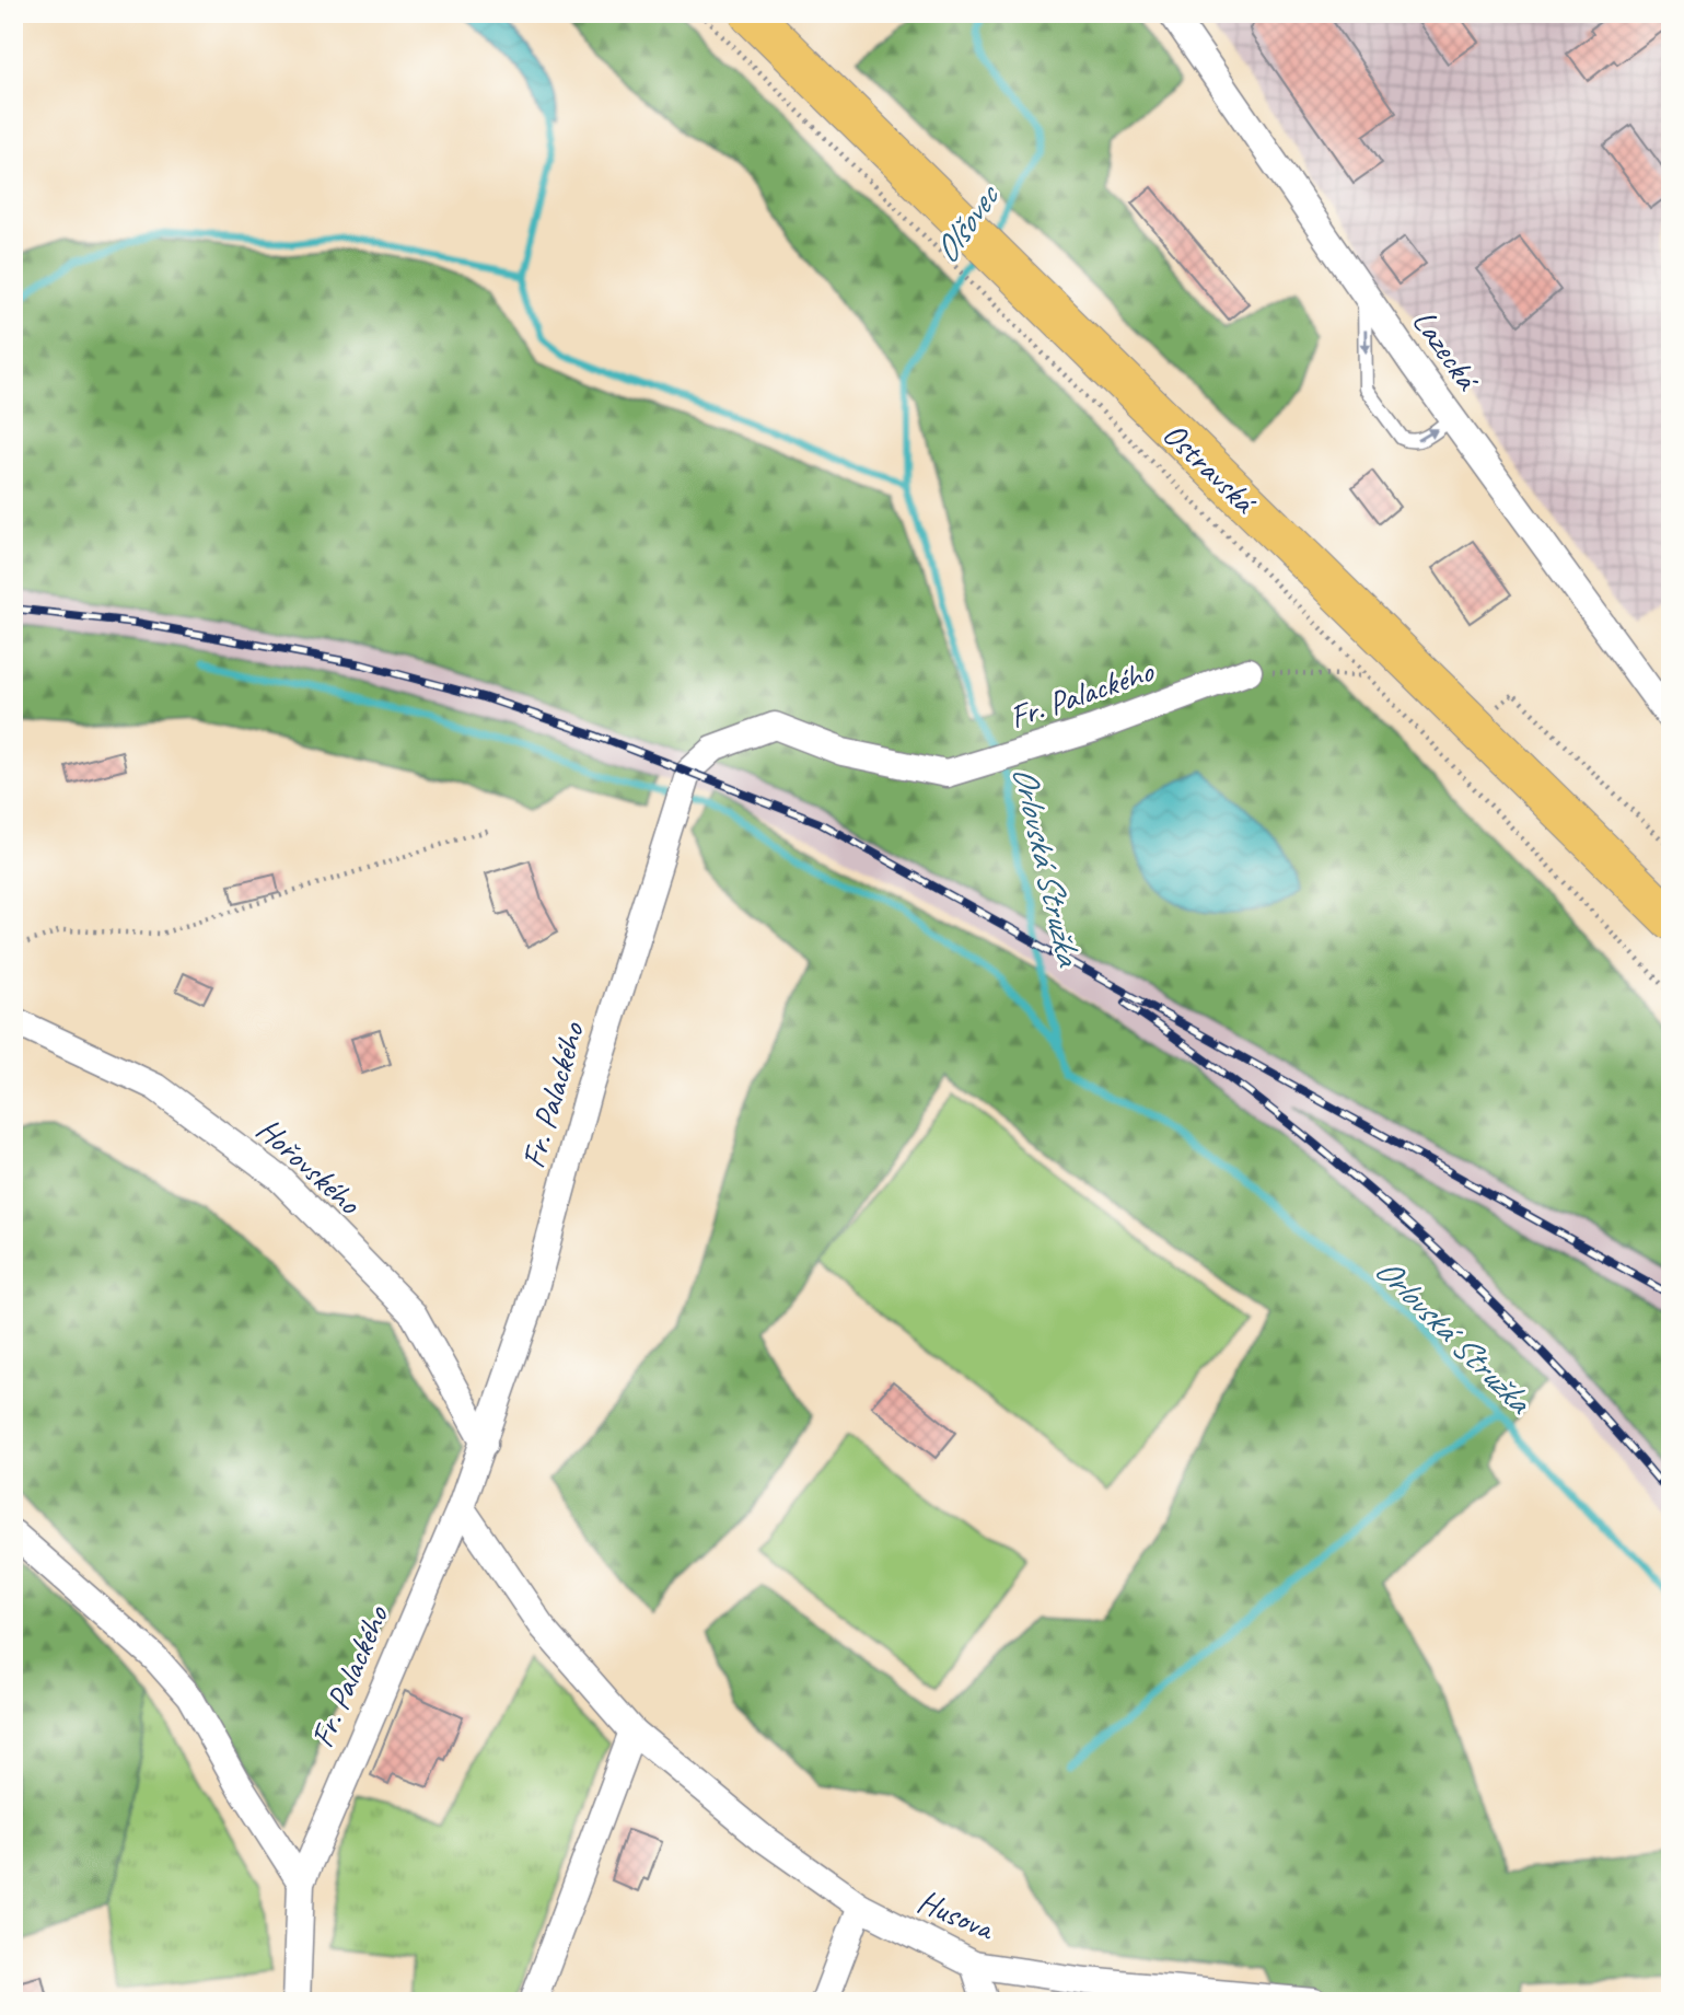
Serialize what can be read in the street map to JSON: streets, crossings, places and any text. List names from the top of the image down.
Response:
{
  "streets": {
    "main road": ["Ostravská"],
    "street": [
      "Lazecká",
      "Fr. Palackého",
      "Hořovského",
      "Husova"
    ]
  },
  "crossings": [
    ["Fr. Palackého", "Hořovského"],
    ["Fr. Palackého", "Husova"]
  ],
  "water": ["Olšovec", "Orlovská Stružka"]
}
